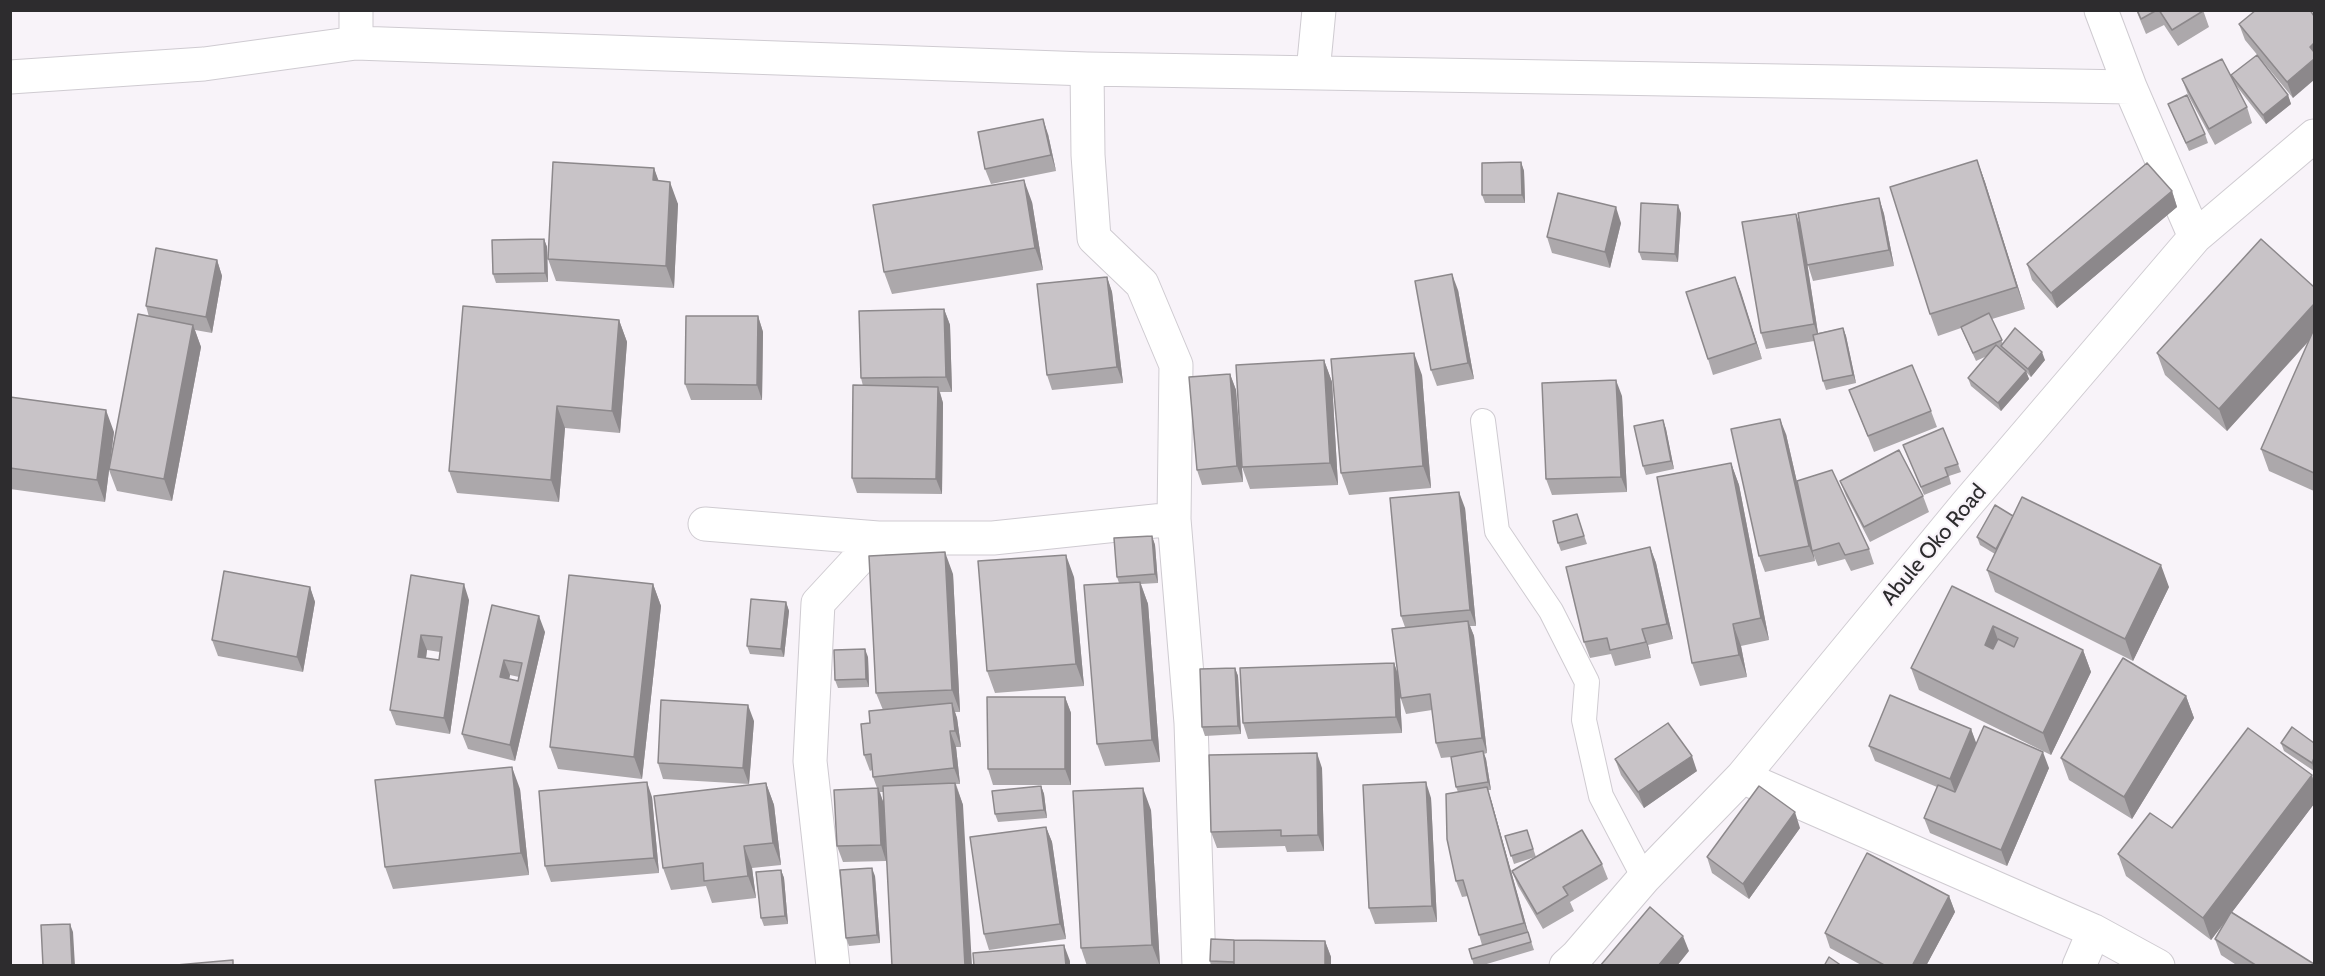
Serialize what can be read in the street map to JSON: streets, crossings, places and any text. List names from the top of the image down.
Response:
{
  "streets": {
    "street": ["Abule Oko Road"]
  }
}
